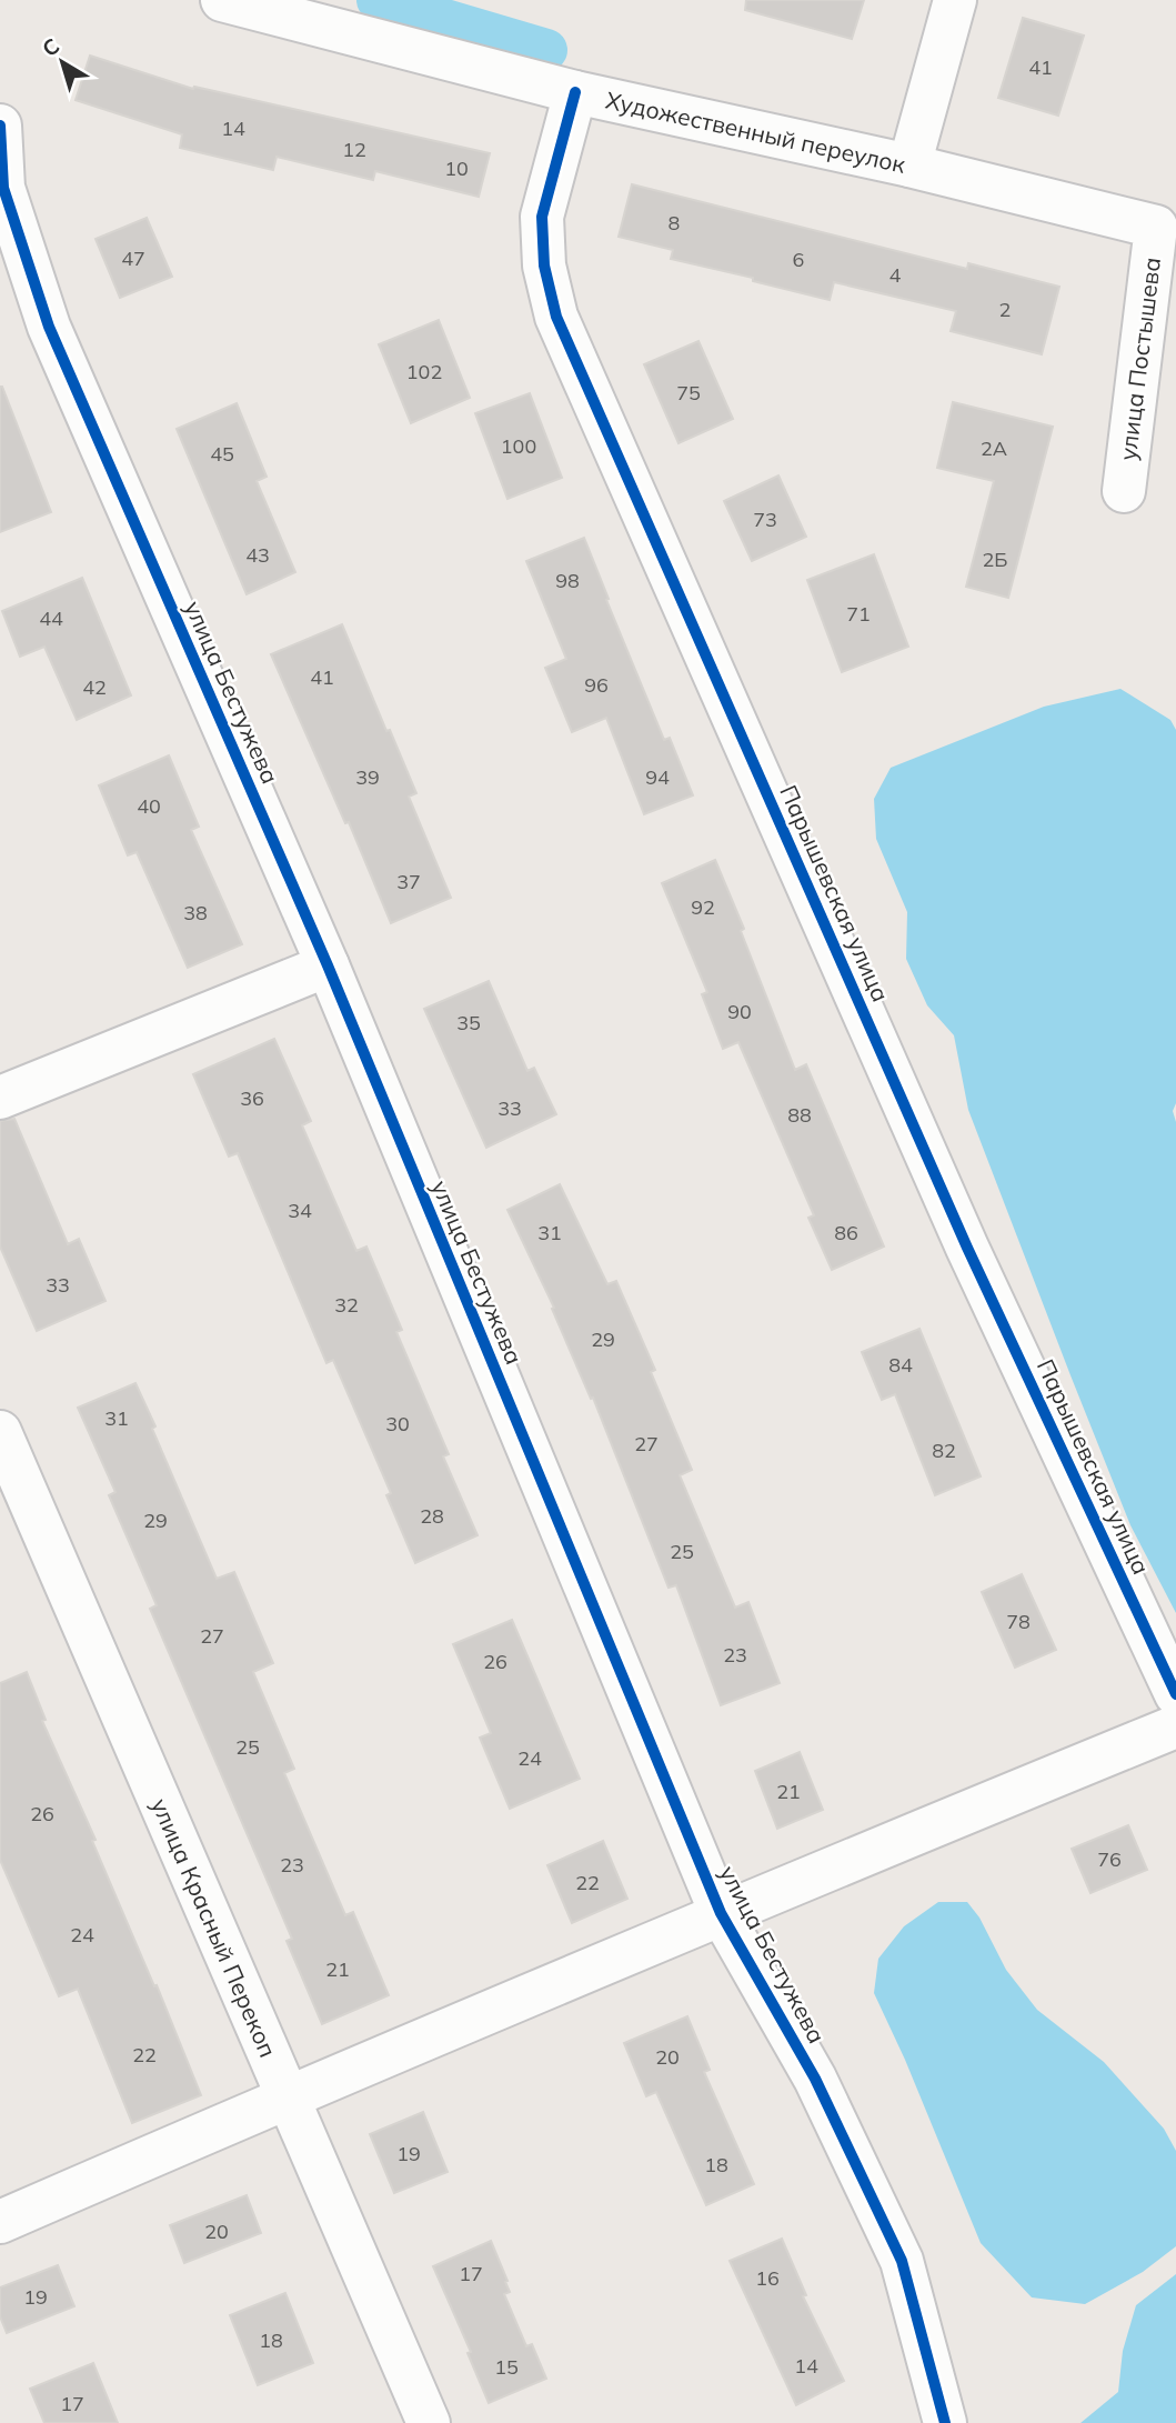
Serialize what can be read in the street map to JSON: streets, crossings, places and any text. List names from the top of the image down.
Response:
{
  "streets": {
    "street": [
      "Художественный переулок",
      "улица Постышева",
      "улица Бестужева",
      "Парышевская улица",
      "улица Красный Перекоп"
    ]
  },
  "crossings": [
    ["Художественный переулок", "улица Постышева"],
    ["Художественный переулок", "Парышевская улица"]
  ],
  "house_numbers": [
    "41",
    "14",
    "12",
    "10",
    "8",
    "47",
    "6",
    "4",
    "2",
    "102",
    "75",
    "100",
    "2А",
    "45",
    "73",
    "43",
    "2Б",
    "98",
    "71",
    "44",
    "41",
    "96",
    "42",
    "39",
    "94",
    "40",
    "37",
    "92",
    "38",
    "90",
    "35",
    "36",
    "33",
    "88",
    "34",
    "31",
    "86",
    "33",
    "32",
    "29",
    "84",
    "31",
    "30",
    "27",
    "82",
    "28",
    "29",
    "25",
    "78",
    "27",
    "23",
    "26",
    "25",
    "24",
    "21",
    "26",
    "76",
    "23",
    "22",
    "24",
    "21",
    "22",
    "20",
    "19",
    "18",
    "20",
    "17",
    "16",
    "19",
    "18",
    "14",
    "15",
    "17"
  ],
  "north": "top left"
}
